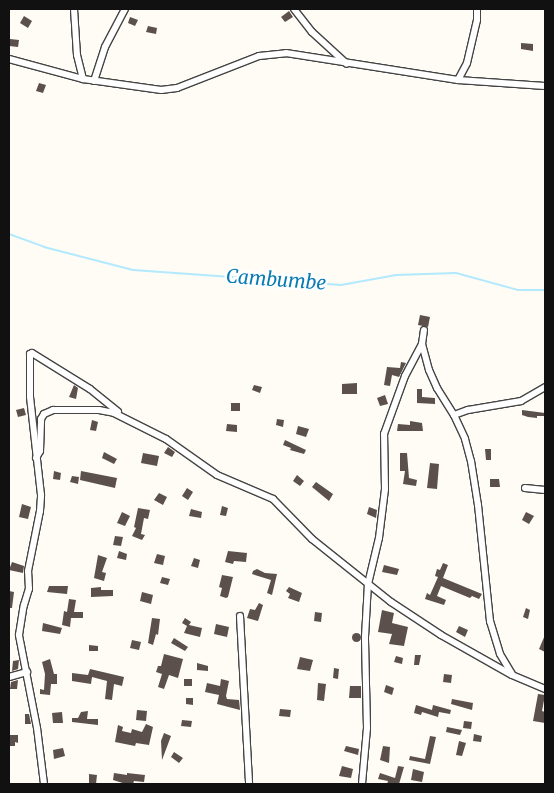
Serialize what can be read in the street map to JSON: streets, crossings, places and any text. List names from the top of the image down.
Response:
{
  "water": ["Cambumbe"]
}
